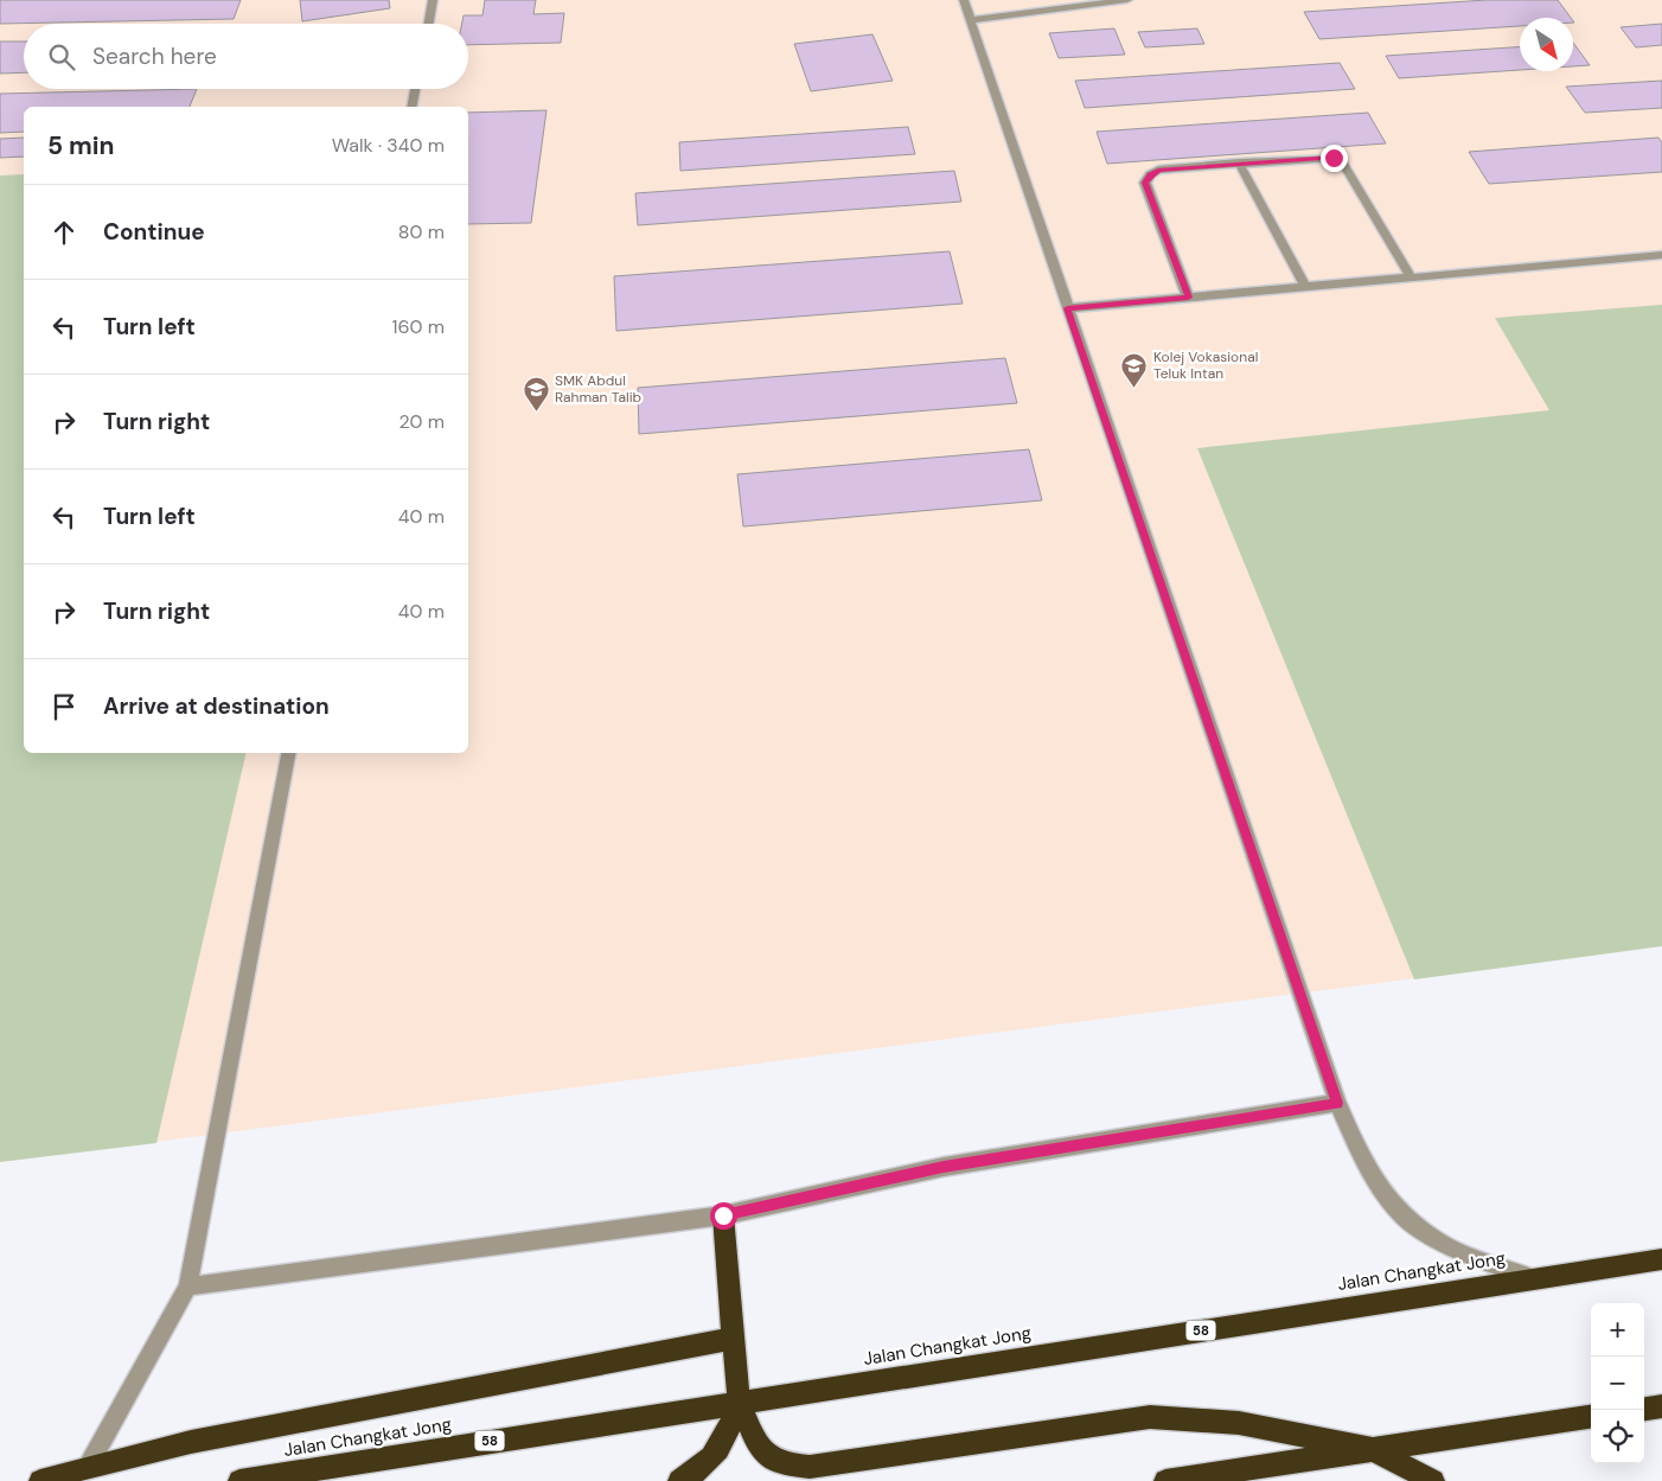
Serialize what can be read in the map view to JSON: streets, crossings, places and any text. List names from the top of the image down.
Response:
{
  "streets": {
    "highway": ["Jalan Changkat Jong", "58"]
  },
  "places": {
    "school or university": ["Kolej Vokasional Teluk Intan", "SMK Abdul Rahman Talib"]
  },
  "north": "bottom right",
  "page": {
    "search": "Search here",
    "heading": ["5 min", "Walk · 340 m"],
    "list": [
      ["Continue", "80 m"],
      ["Turn left", "160 m"],
      ["Turn right", "20 m"],
      ["Turn left", "40 m"],
      ["Turn right", "40 m"],
      "Arrive at destination"
    ],
    "map_buttons": ["+", "−"]
  }
}
